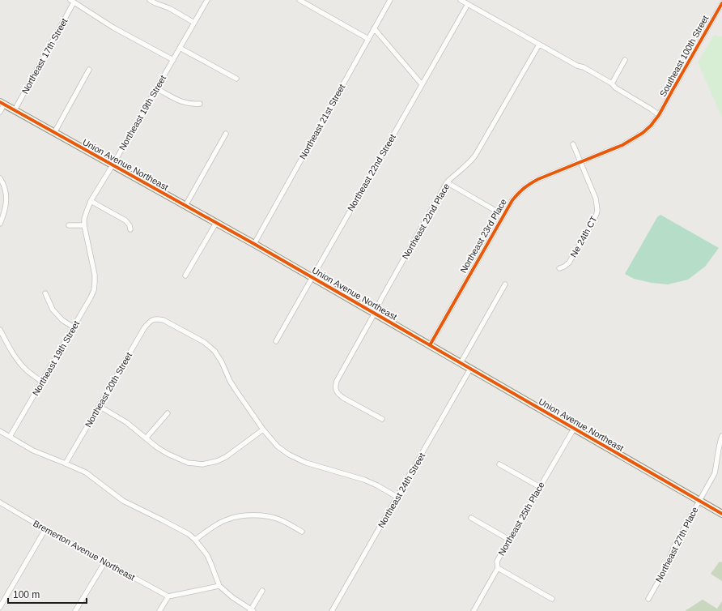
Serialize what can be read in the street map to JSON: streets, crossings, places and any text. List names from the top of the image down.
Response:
{
  "streets": {
    "street": [
      "Northeast 17th Street",
      "Southeast 100th Street",
      "Northeast 19th Street",
      "Northeast 21st Street",
      "Union Avenue Northeast",
      "Northeast 22nd Street",
      "Northeast 22nd Place",
      "Northeast 23rd Place",
      "Ne 24th CT",
      "Northeast 20th Street",
      "Northeast 24th Street",
      "Northeast 25th Place",
      "Northeast 27th Place",
      "Bremerton Avenue Northeast"
    ]
  },
  "crossings": [
    ["Northeast 17th Street", "Union Avenue Northeast"],
    ["Southeast 100th Street", "Northeast 23rd Place"],
    ["Northeast 19th Street", "Union Avenue Northeast"],
    ["Northeast 21st Street", "Union Avenue Northeast"],
    ["Union Avenue Northeast", "Northeast 22nd Street"],
    ["Union Avenue Northeast", "Northeast 22nd Place"],
    ["Union Avenue Northeast", "Northeast 23rd Place"],
    ["Union Avenue Northeast", "Northeast 24th Street"],
    ["Union Avenue Northeast", "Northeast 25th Place"],
    ["Union Avenue Northeast", "Northeast 27th Place"],
    ["Northeast 23rd Place", "Ne 24th CT"]
  ],
  "scale_bar": "100 m"
}
